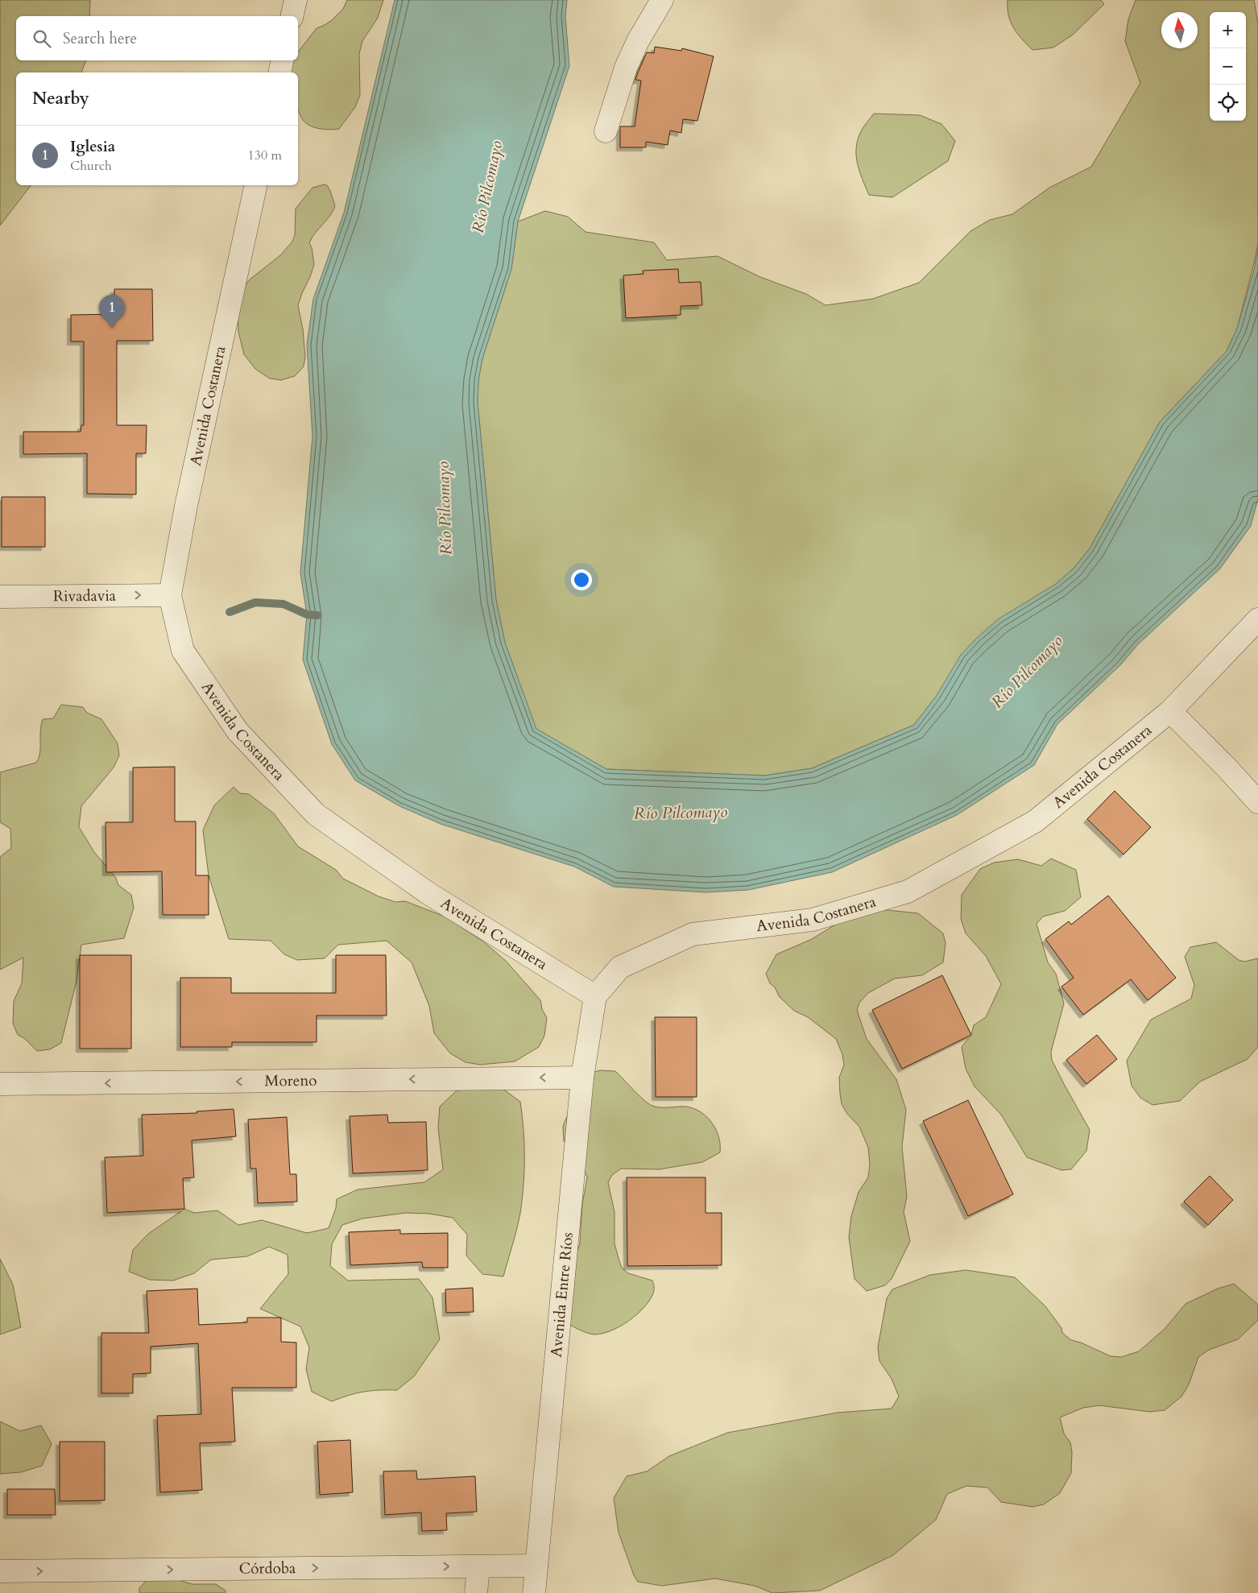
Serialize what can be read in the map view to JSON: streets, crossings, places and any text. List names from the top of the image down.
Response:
{
  "streets": {
    "street": [
      "Avenida Costanera",
      "Rivadavia",
      "Moreno",
      "Avenida Entre Ríos",
      "Córdoba"
    ]
  },
  "crossings": [
    ["Avenida Costanera", "Rivadavia"],
    ["Avenida Costanera", "Avenida Entre Ríos"],
    ["Moreno", "Avenida Entre Ríos"],
    ["Avenida Entre Ríos", "Córdoba"]
  ],
  "one_way": ["Rivadavia", "Moreno", "Córdoba"],
  "water": ["Río Pilcomayo"],
  "north": "top",
  "page": {
    "map_buttons": ["+", "−"],
    "search": "Search here",
    "heading": "Nearby",
    "list": [
      {
        "mark": "1",
        "name": "Iglesia",
        "note": "Church",
        "value": "130 m"
      }
    ],
    "pins": "1"
  }
}
